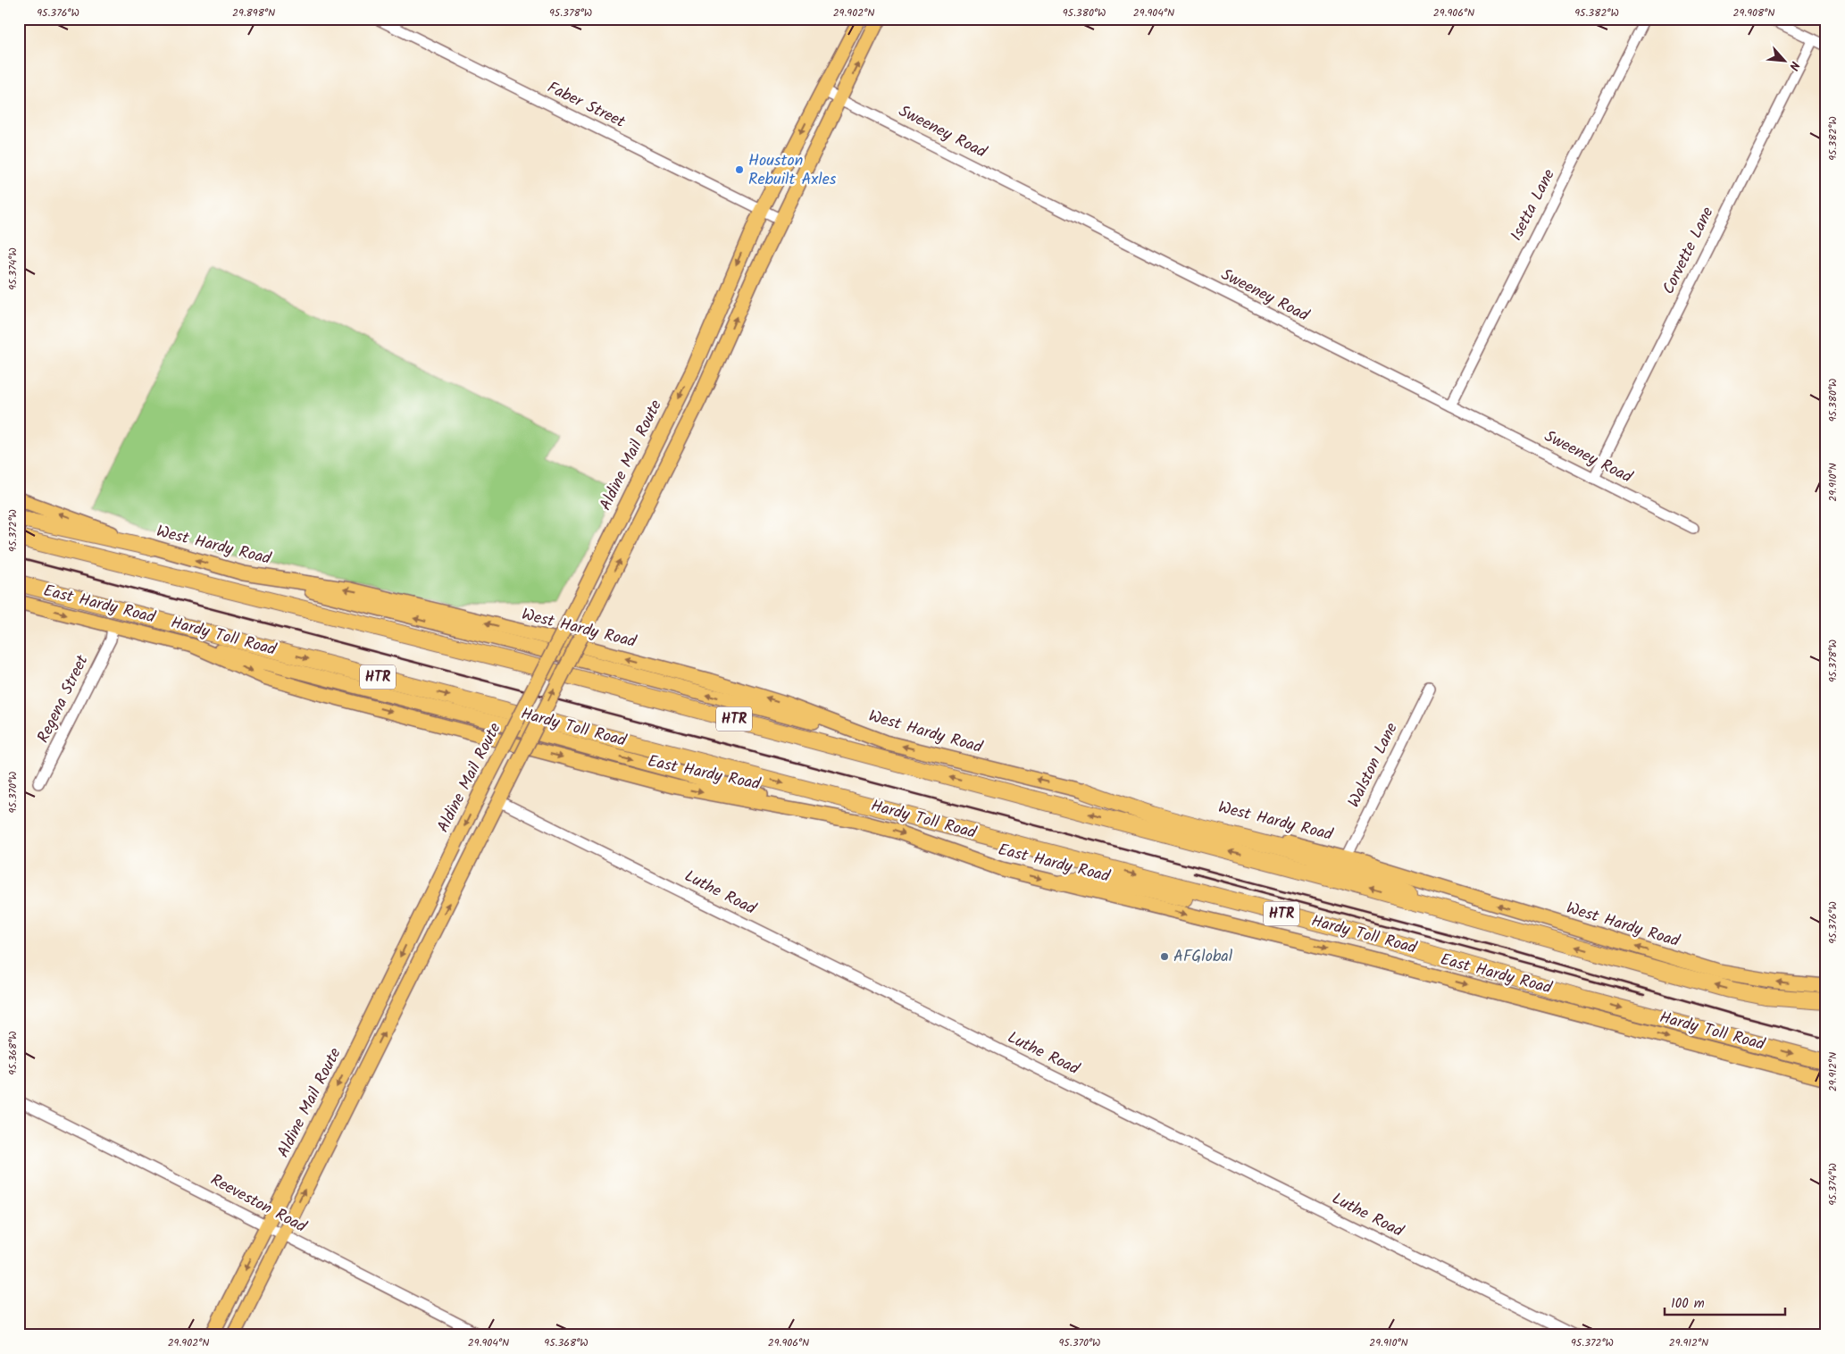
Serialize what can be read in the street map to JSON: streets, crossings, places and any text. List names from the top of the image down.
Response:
{
  "streets": {
    "highway": ["Hardy Toll Road", "HTR"],
    "main road": ["Aldine Mail Route", "West Hardy Road", "East Hardy Road"],
    "street": [
      "Faber Street",
      "Sweeney Road",
      "Isetta Lane",
      "Corvette Lane",
      "Regena Street",
      "Walston Lane",
      "Luthe Road",
      "Reeveston Road"
    ]
  },
  "crossings": [
    ["Faber Street", "Aldine Mail Route"],
    ["Sweeney Road", "Isetta Lane"],
    ["Sweeney Road", "Corvette Lane"],
    ["Sweeney Road", "Aldine Mail Route"],
    ["Aldine Mail Route", "Reeveston Road"],
    ["West Hardy Road", "Walston Lane"],
    ["East Hardy Road", "Regena Street"]
  ],
  "places": ["Houston Rebuilt Axles", "AFGlobal"],
  "scale_bar": "100 m",
  "north": "bottom right",
  "coordinates": [
    "95.376°W",
    "29.898°N",
    "95.378°W",
    "29.902°N",
    "95.380°W",
    "29.904°N",
    "29.906°N",
    "95.382°W",
    "29.908°N",
    "95.374°W",
    "29.910°N",
    "95.372°W",
    "95.370°W",
    "95.368°W",
    "29.912°N"
  ]
}
